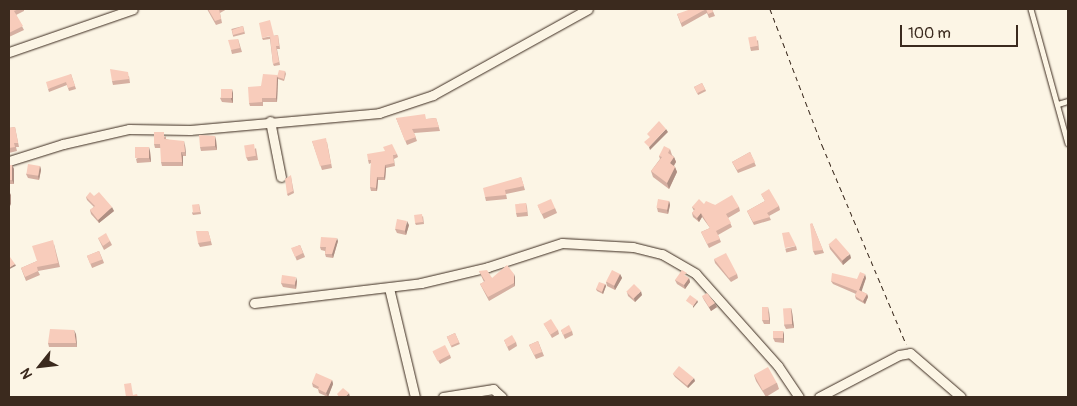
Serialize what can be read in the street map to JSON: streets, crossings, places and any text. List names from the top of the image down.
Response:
{
  "scale_bar": "100 m",
  "north": "bottom left"
}
